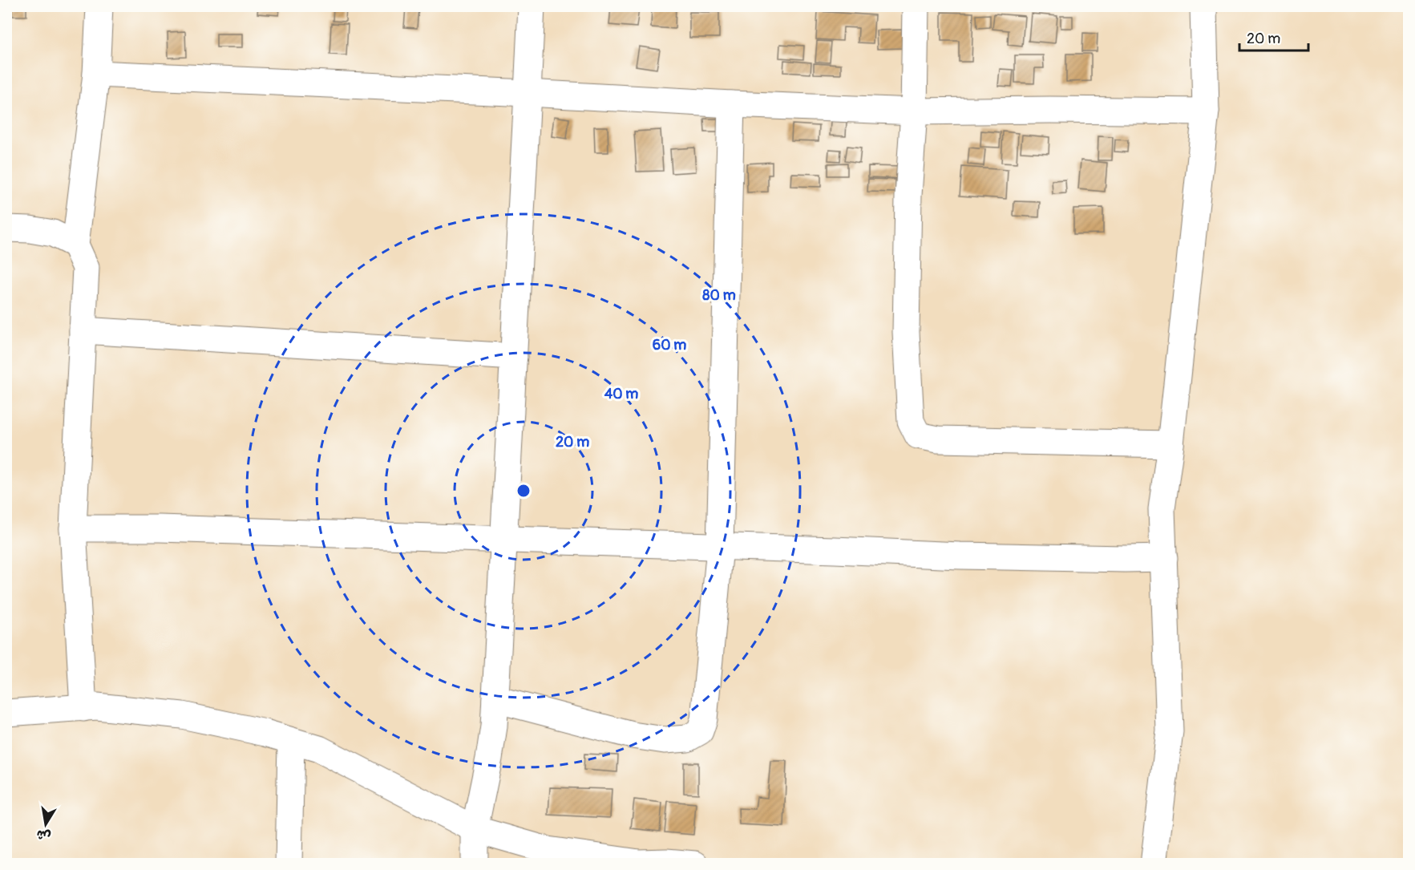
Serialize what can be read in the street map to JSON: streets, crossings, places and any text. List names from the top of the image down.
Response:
{
  "scale_bar": "20 m",
  "north": "bottom",
  "rings": [
    "80 m",
    "60 m",
    "40 m",
    "20 m"
  ]
}
